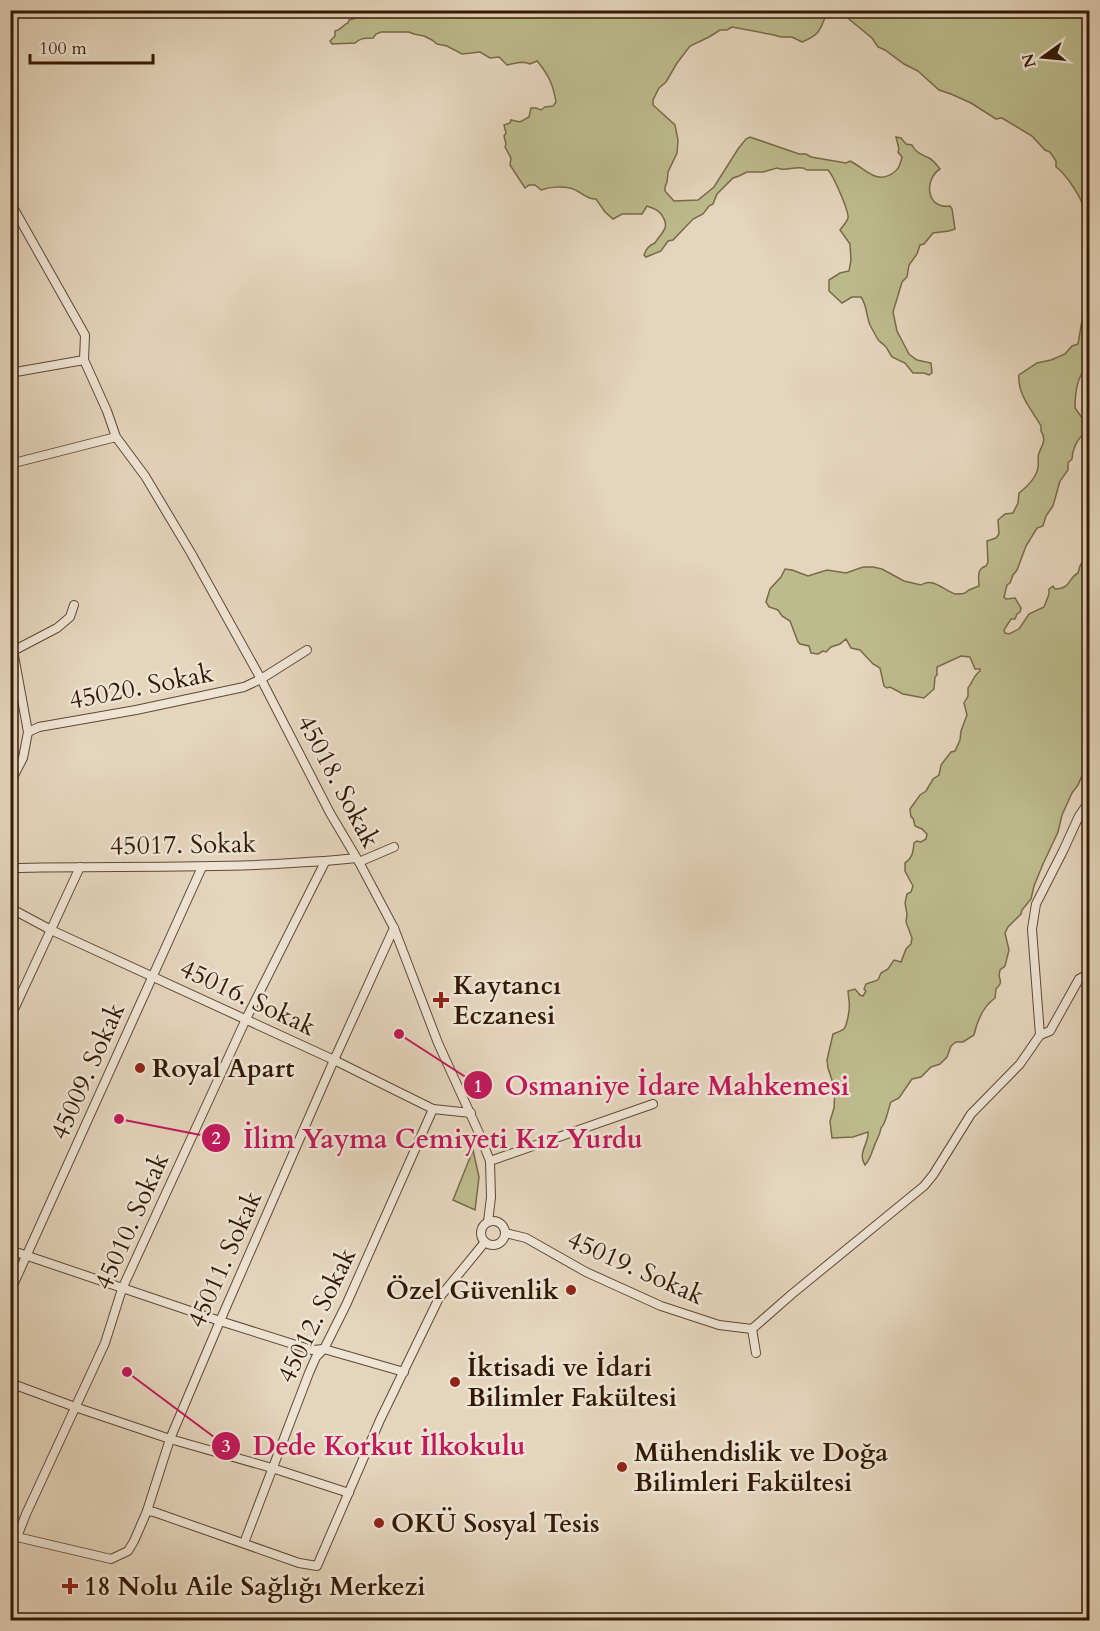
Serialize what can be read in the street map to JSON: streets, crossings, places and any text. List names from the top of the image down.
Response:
{
  "streets": {
    "street": [
      "45020. Sokak",
      "45018. Sokak",
      "45017. Sokak",
      "45016. Sokak",
      "45009. Sokak",
      "45010. Sokak",
      "45011. Sokak",
      "45019. Sokak",
      "45012. Sokak"
    ]
  },
  "crossings": [
    ["45020. Sokak", "45018. Sokak"],
    ["45018. Sokak", "45017. Sokak"],
    ["45018. Sokak", "45016. Sokak"],
    ["45018. Sokak", "45011. Sokak"],
    ["45018. Sokak", "45019. Sokak"],
    ["45017. Sokak", "45009. Sokak"],
    ["45017. Sokak", "45010. Sokak"],
    ["45016. Sokak", "45009. Sokak"],
    ["45016. Sokak", "45010. Sokak"],
    ["45016. Sokak", "45011. Sokak"],
    ["45016. Sokak", "45012. Sokak"],
    ["45010. Sokak", "45011. Sokak"]
  ],
  "places": {
    "health": ["Kaytancı Eczanesi", "18 Nolu Aile Sağlığı Merkezi"],
    "other": [
      "Osmaniye İdare Mahkemesi",
      "Royal Apart",
      "İlim Yayma Cemiyeti Kız Yurdu",
      "Özel Güvenlik",
      "Dede Korkut İlkokulu",
      "İktisadi ve İdari Bilimler Fakültesi",
      "Mühendislik ve Doğa Bilimleri Fakültesi",
      "OKÜ Sosyal Tesis"
    ]
  },
  "scale_bar": "100 m",
  "north": "left"
}
